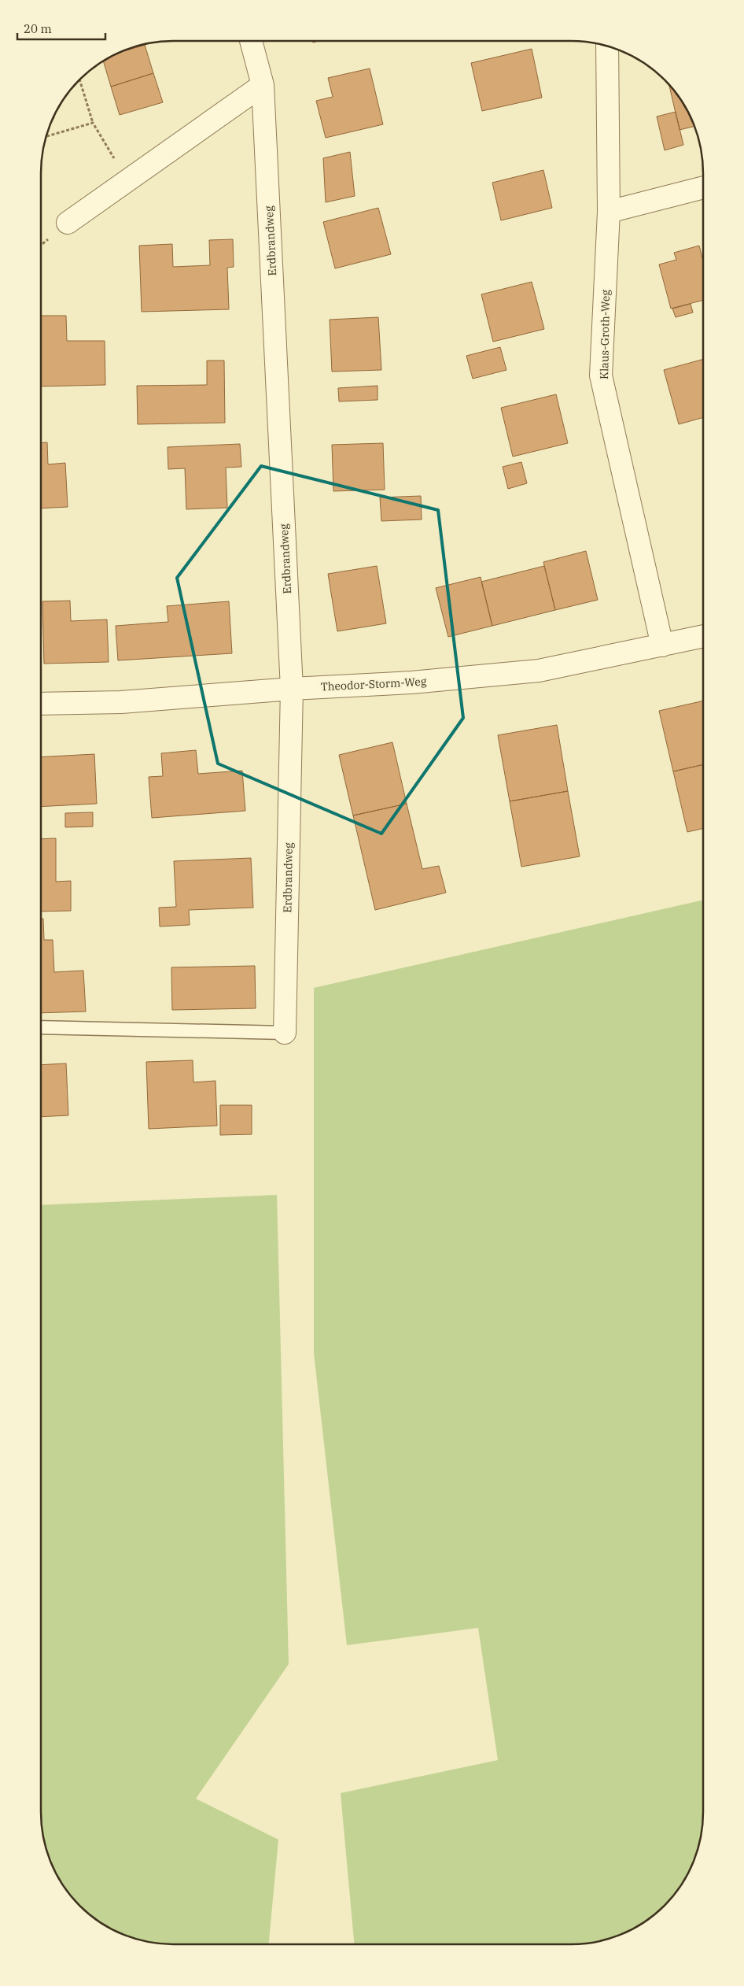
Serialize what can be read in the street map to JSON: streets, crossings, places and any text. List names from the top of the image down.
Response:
{
  "streets": {
    "street": ["Erdbrandweg", "Klaus-Groth-Weg", "Theodor-Storm-Weg"]
  },
  "crossings": [
    ["Erdbrandweg", "Theodor-Storm-Weg"],
    ["Klaus-Groth-Weg", "Theodor-Storm-Weg"]
  ],
  "scale_bar": "20 m"
}
